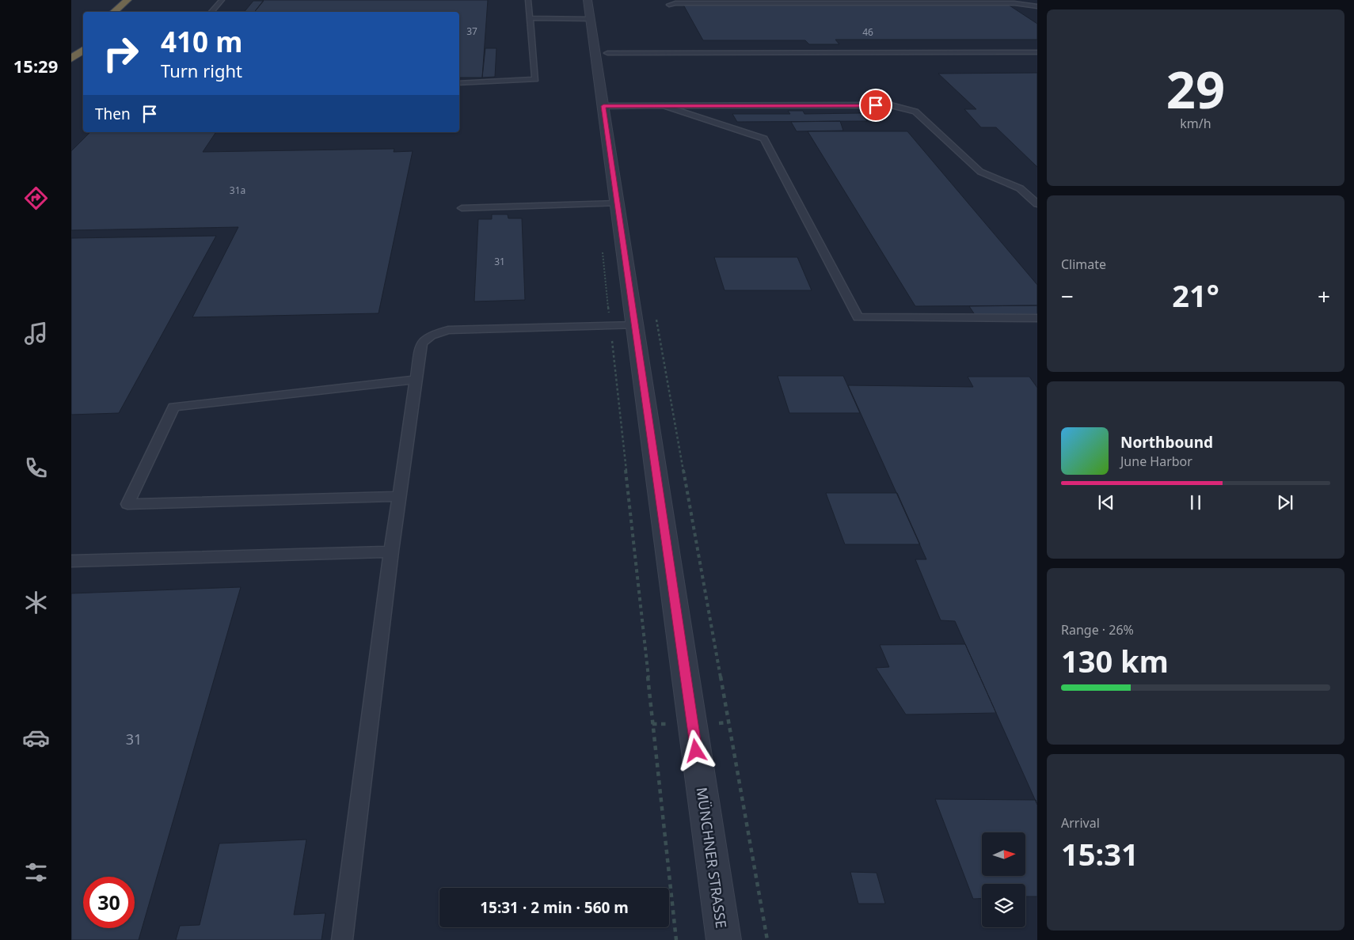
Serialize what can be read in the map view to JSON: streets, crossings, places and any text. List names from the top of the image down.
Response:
{
  "streets": {
    "street": ["MÜNCHNER STRASSE"]
  },
  "house_numbers": [
    "37",
    "46",
    "31a",
    "31",
    "31"
  ],
  "north": "right",
  "page": {
    "tabs": "15:29",
    "tile": [
      ["29", "km/h"],
      "Climate",
      ["Range · 26%", "130 km"],
      ["Arrival", "15:31"]
    ],
    "turn": ["410 m", "Turn right"],
    "then": "Then",
    "heat": ["−", "21°", "+"],
    "song": ["Northbound", "June Harbor"],
    "limit": "30",
    "trip": "15:31 · 2 min · 560 m"
  }
}
